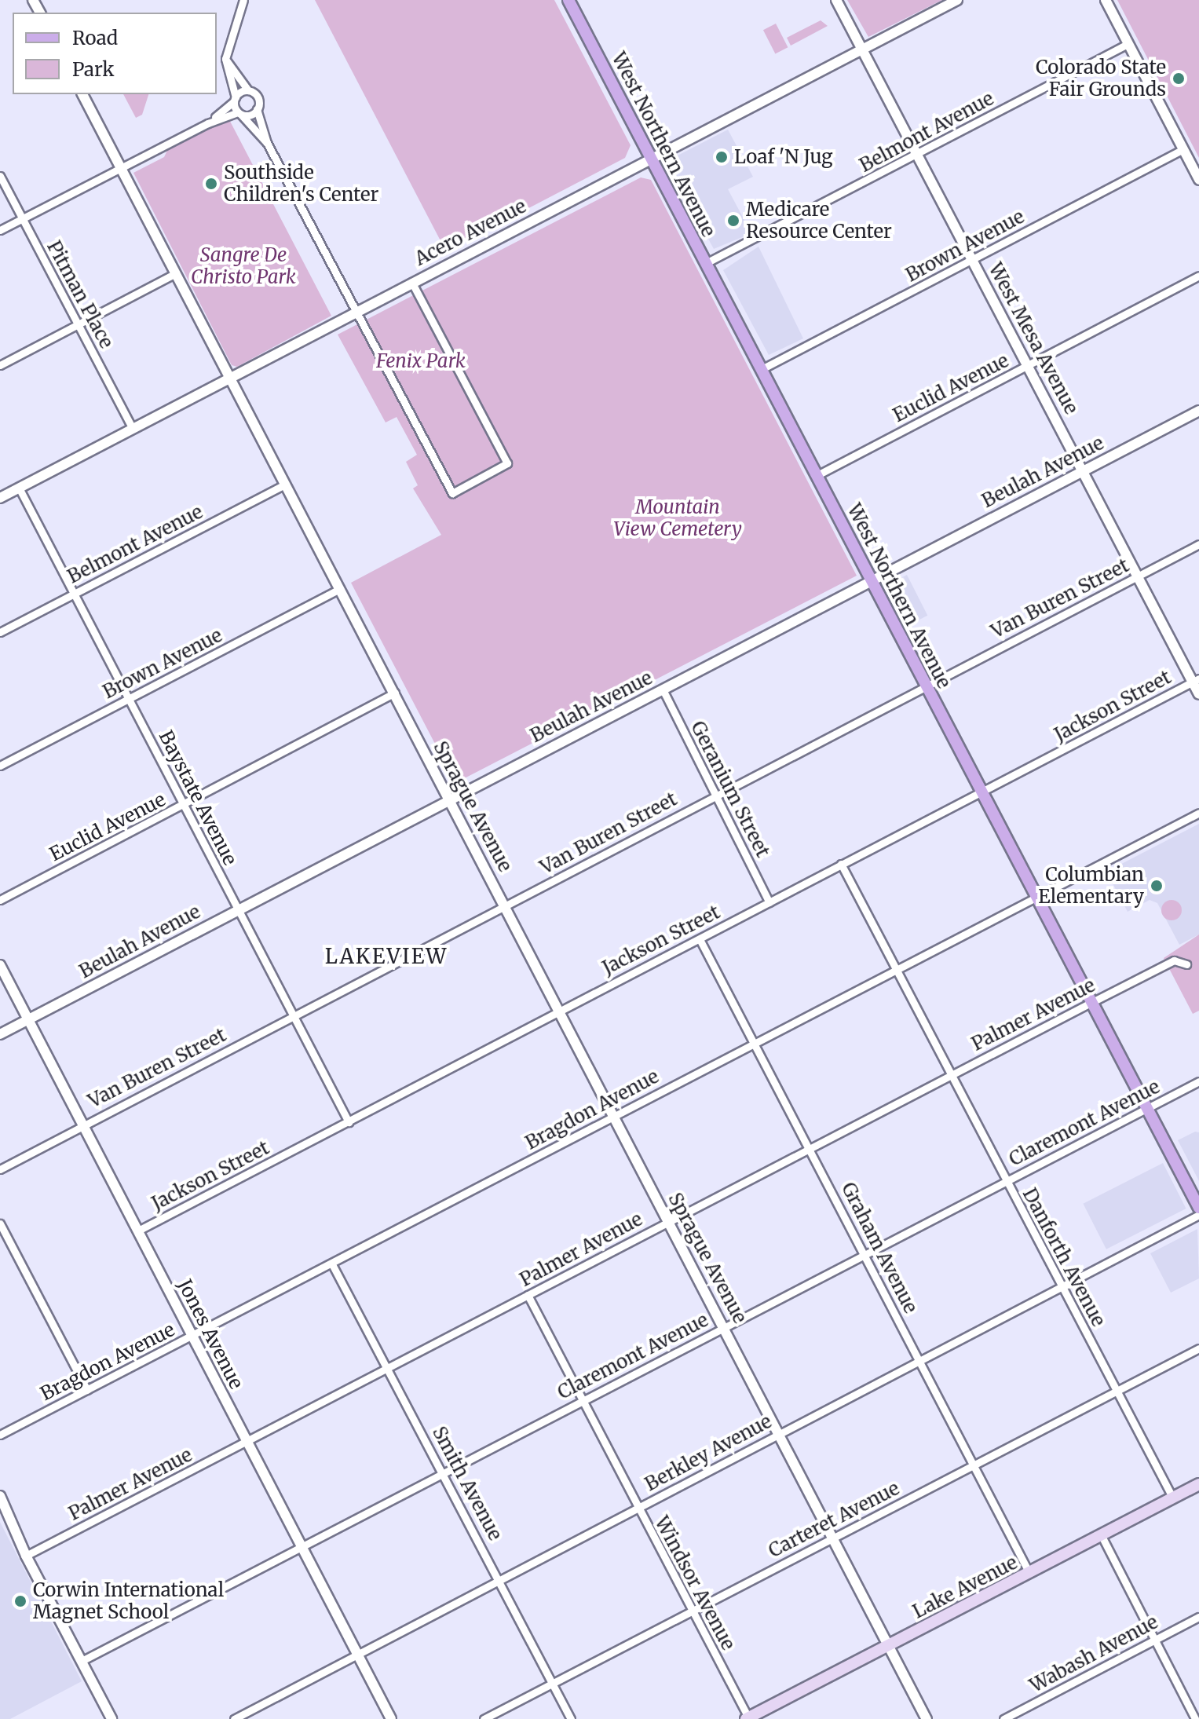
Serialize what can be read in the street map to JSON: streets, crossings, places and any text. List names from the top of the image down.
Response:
{
  "streets": {
    "main road": ["West Northern Avenue", "Lake Avenue"],
    "street": [
      "Belmont Avenue",
      "Acero Avenue",
      "Brown Avenue",
      "Pitman Place",
      "West Mesa Avenue",
      "Euclid Avenue",
      "Beulah Avenue",
      "Van Buren Street",
      "Jackson Street",
      "Geranium Street",
      "Baystate Avenue",
      "Sprague Avenue",
      "Palmer Avenue",
      "Bragdon Avenue",
      "Claremont Avenue",
      "Graham Avenue",
      "Danforth Avenue",
      "Jones Avenue",
      "Berkley Avenue",
      "Smith Avenue",
      "Carteret Avenue",
      "Windsor Avenue",
      "Wabash Avenue"
    ]
  },
  "crossings": [
    ["Belmont Avenue", "West Northern Avenue"],
    ["Belmont Avenue", "West Mesa Avenue"],
    ["Belmont Avenue", "Baystate Avenue"],
    ["Belmont Avenue", "Sprague Avenue"],
    ["West Northern Avenue", "Acero Avenue"],
    ["West Northern Avenue", "Brown Avenue"],
    ["West Northern Avenue", "Euclid Avenue"],
    ["West Northern Avenue", "Beulah Avenue"],
    ["West Northern Avenue", "Van Buren Street"],
    ["West Northern Avenue", "Jackson Street"],
    ["West Northern Avenue", "Palmer Avenue"],
    ["West Northern Avenue", "Bragdon Avenue"],
    ["West Northern Avenue", "Claremont Avenue"],
    ["Acero Avenue", "Pitman Place"],
    ["Acero Avenue", "West Mesa Avenue"],
    ["Acero Avenue", "Baystate Avenue"],
    ["Acero Avenue", "Sprague Avenue"],
    ["Brown Avenue", "West Mesa Avenue"],
    ["Brown Avenue", "Baystate Avenue"],
    ["Brown Avenue", "Sprague Avenue"],
    ["West Mesa Avenue", "Euclid Avenue"],
    ["West Mesa Avenue", "Beulah Avenue"],
    ["West Mesa Avenue", "Van Buren Street"],
    ["West Mesa Avenue", "Jackson Street"],
    ["Euclid Avenue", "Baystate Avenue"],
    ["Euclid Avenue", "Sprague Avenue"],
    ["Beulah Avenue", "Geranium Street"],
    ["Beulah Avenue", "Baystate Avenue"],
    ["Beulah Avenue", "Sprague Avenue"],
    ["Beulah Avenue", "Jones Avenue"],
    ["Van Buren Street", "Geranium Street"],
    ["Van Buren Street", "Baystate Avenue"],
    ["Van Buren Street", "Sprague Avenue"],
    ["Van Buren Street", "Jones Avenue"],
    ["Jackson Street", "Geranium Street"],
    ["Jackson Street", "Baystate Avenue"],
    ["Jackson Street", "Sprague Avenue"],
    ["Jackson Street", "Graham Avenue"],
    ["Jackson Street", "Danforth Avenue"],
    ["Jackson Street", "Jones Avenue"],
    ["Sprague Avenue", "Palmer Avenue"],
    ["Sprague Avenue", "Bragdon Avenue"],
    ["Sprague Avenue", "Claremont Avenue"],
    ["Sprague Avenue", "Berkley Avenue"],
    ["Sprague Avenue", "Carteret Avenue"],
    ["Sprague Avenue", "Lake Avenue"],
    ["Palmer Avenue", "Graham Avenue"],
    ["Palmer Avenue", "Danforth Avenue"],
    ["Palmer Avenue", "Jones Avenue"],
    ["Palmer Avenue", "Smith Avenue"],
    ["Palmer Avenue", "Windsor Avenue"],
    ["Bragdon Avenue", "Graham Avenue"],
    ["Bragdon Avenue", "Danforth Avenue"],
    ["Bragdon Avenue", "Jones Avenue"],
    ["Bragdon Avenue", "Smith Avenue"],
    ["Claremont Avenue", "Graham Avenue"],
    ["Claremont Avenue", "Danforth Avenue"],
    ["Claremont Avenue", "Jones Avenue"],
    ["Claremont Avenue", "Smith Avenue"],
    ["Claremont Avenue", "Windsor Avenue"],
    ["Graham Avenue", "Berkley Avenue"],
    ["Graham Avenue", "Carteret Avenue"],
    ["Graham Avenue", "Lake Avenue"],
    ["Danforth Avenue", "Berkley Avenue"],
    ["Danforth Avenue", "Carteret Avenue"],
    ["Danforth Avenue", "Lake Avenue"],
    ["Jones Avenue", "Berkley Avenue"],
    ["Berkley Avenue", "Smith Avenue"],
    ["Berkley Avenue", "Windsor Avenue"],
    ["Smith Avenue", "Carteret Avenue"],
    ["Carteret Avenue", "Windsor Avenue"],
    ["Windsor Avenue", "Lake Avenue"]
  ],
  "districts": ["LAKEVIEW"],
  "parks": ["Sangre De Christo Park", "Fenix Park", "Mountain View Cemetery"],
  "places": [
    "Colorado State Fair Grounds",
    "Loaf 'N Jug",
    "Southside Children's Center",
    "Medicare Resource Center",
    "Columbian Elementary",
    "Corwin International Magnet School"
  ],
  "legend": ["Road", "Park"]
}
